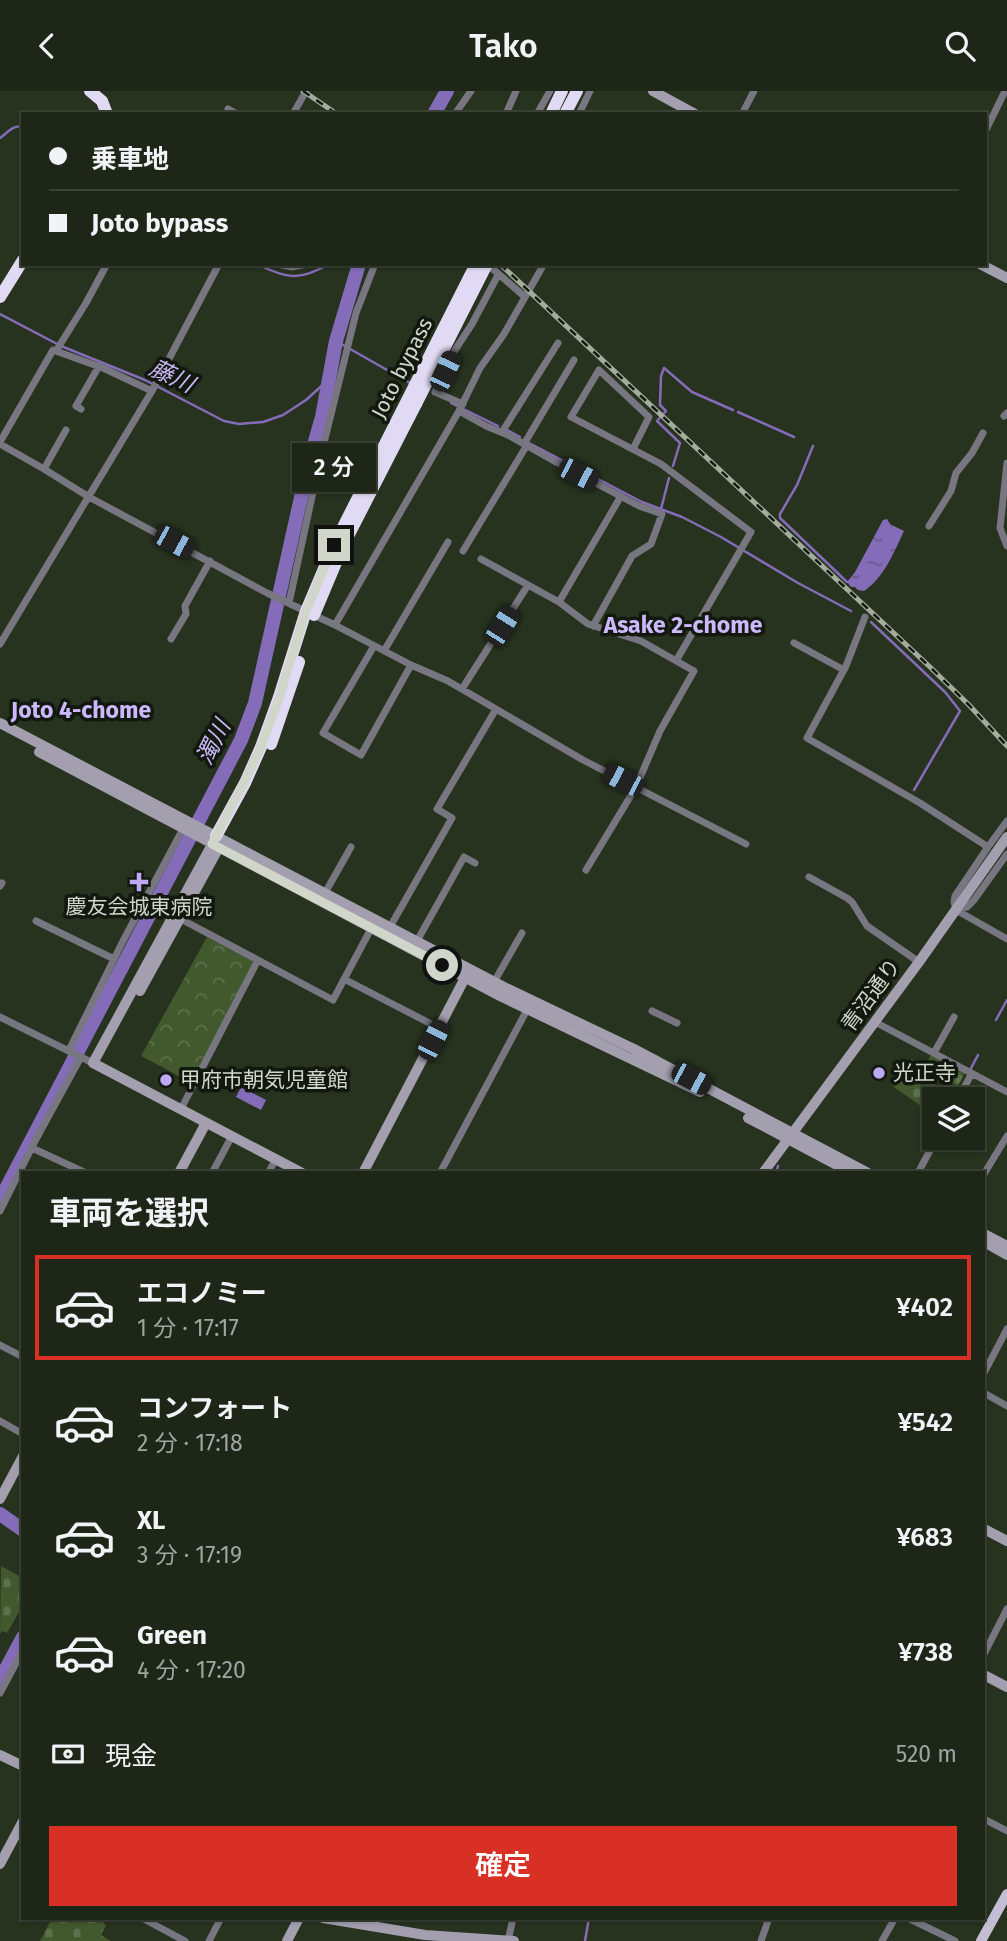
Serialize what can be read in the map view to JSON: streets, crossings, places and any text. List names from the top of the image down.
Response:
{
  "streets": {
    "highway": ["Joto bypass"],
    "street": ["青沼通り"]
  },
  "districts": ["Asake 2-chome", "Joto 4-chome"],
  "water": ["藤川", "濁川"],
  "places": {
    "health": ["慶友会城東病院"],
    "other": ["光正寺", "甲府市朝気児童館"]
  },
  "page": {
    "header": "Tako",
    "banner": ["乗車地", "Joto bypass"],
    "bubble": "2 分",
    "heading": "車両を選択",
    "list": [
      {
        "name": "エコノミー",
        "note": "1 分 · 17:17",
        "value": "¥402"
      },
      {
        "name": "コンフォート",
        "note": "2 分 · 17:18",
        "value": "¥542"
      },
      {
        "name": "XL",
        "note": "3 分 · 17:19",
        "value": "¥683"
      },
      {
        "name": "Green",
        "note": "4 分 · 17:20",
        "value": "¥738"
      }
    ],
    "pay": ["現金", "520 m"],
    "buttons": "確定"
  }
}
